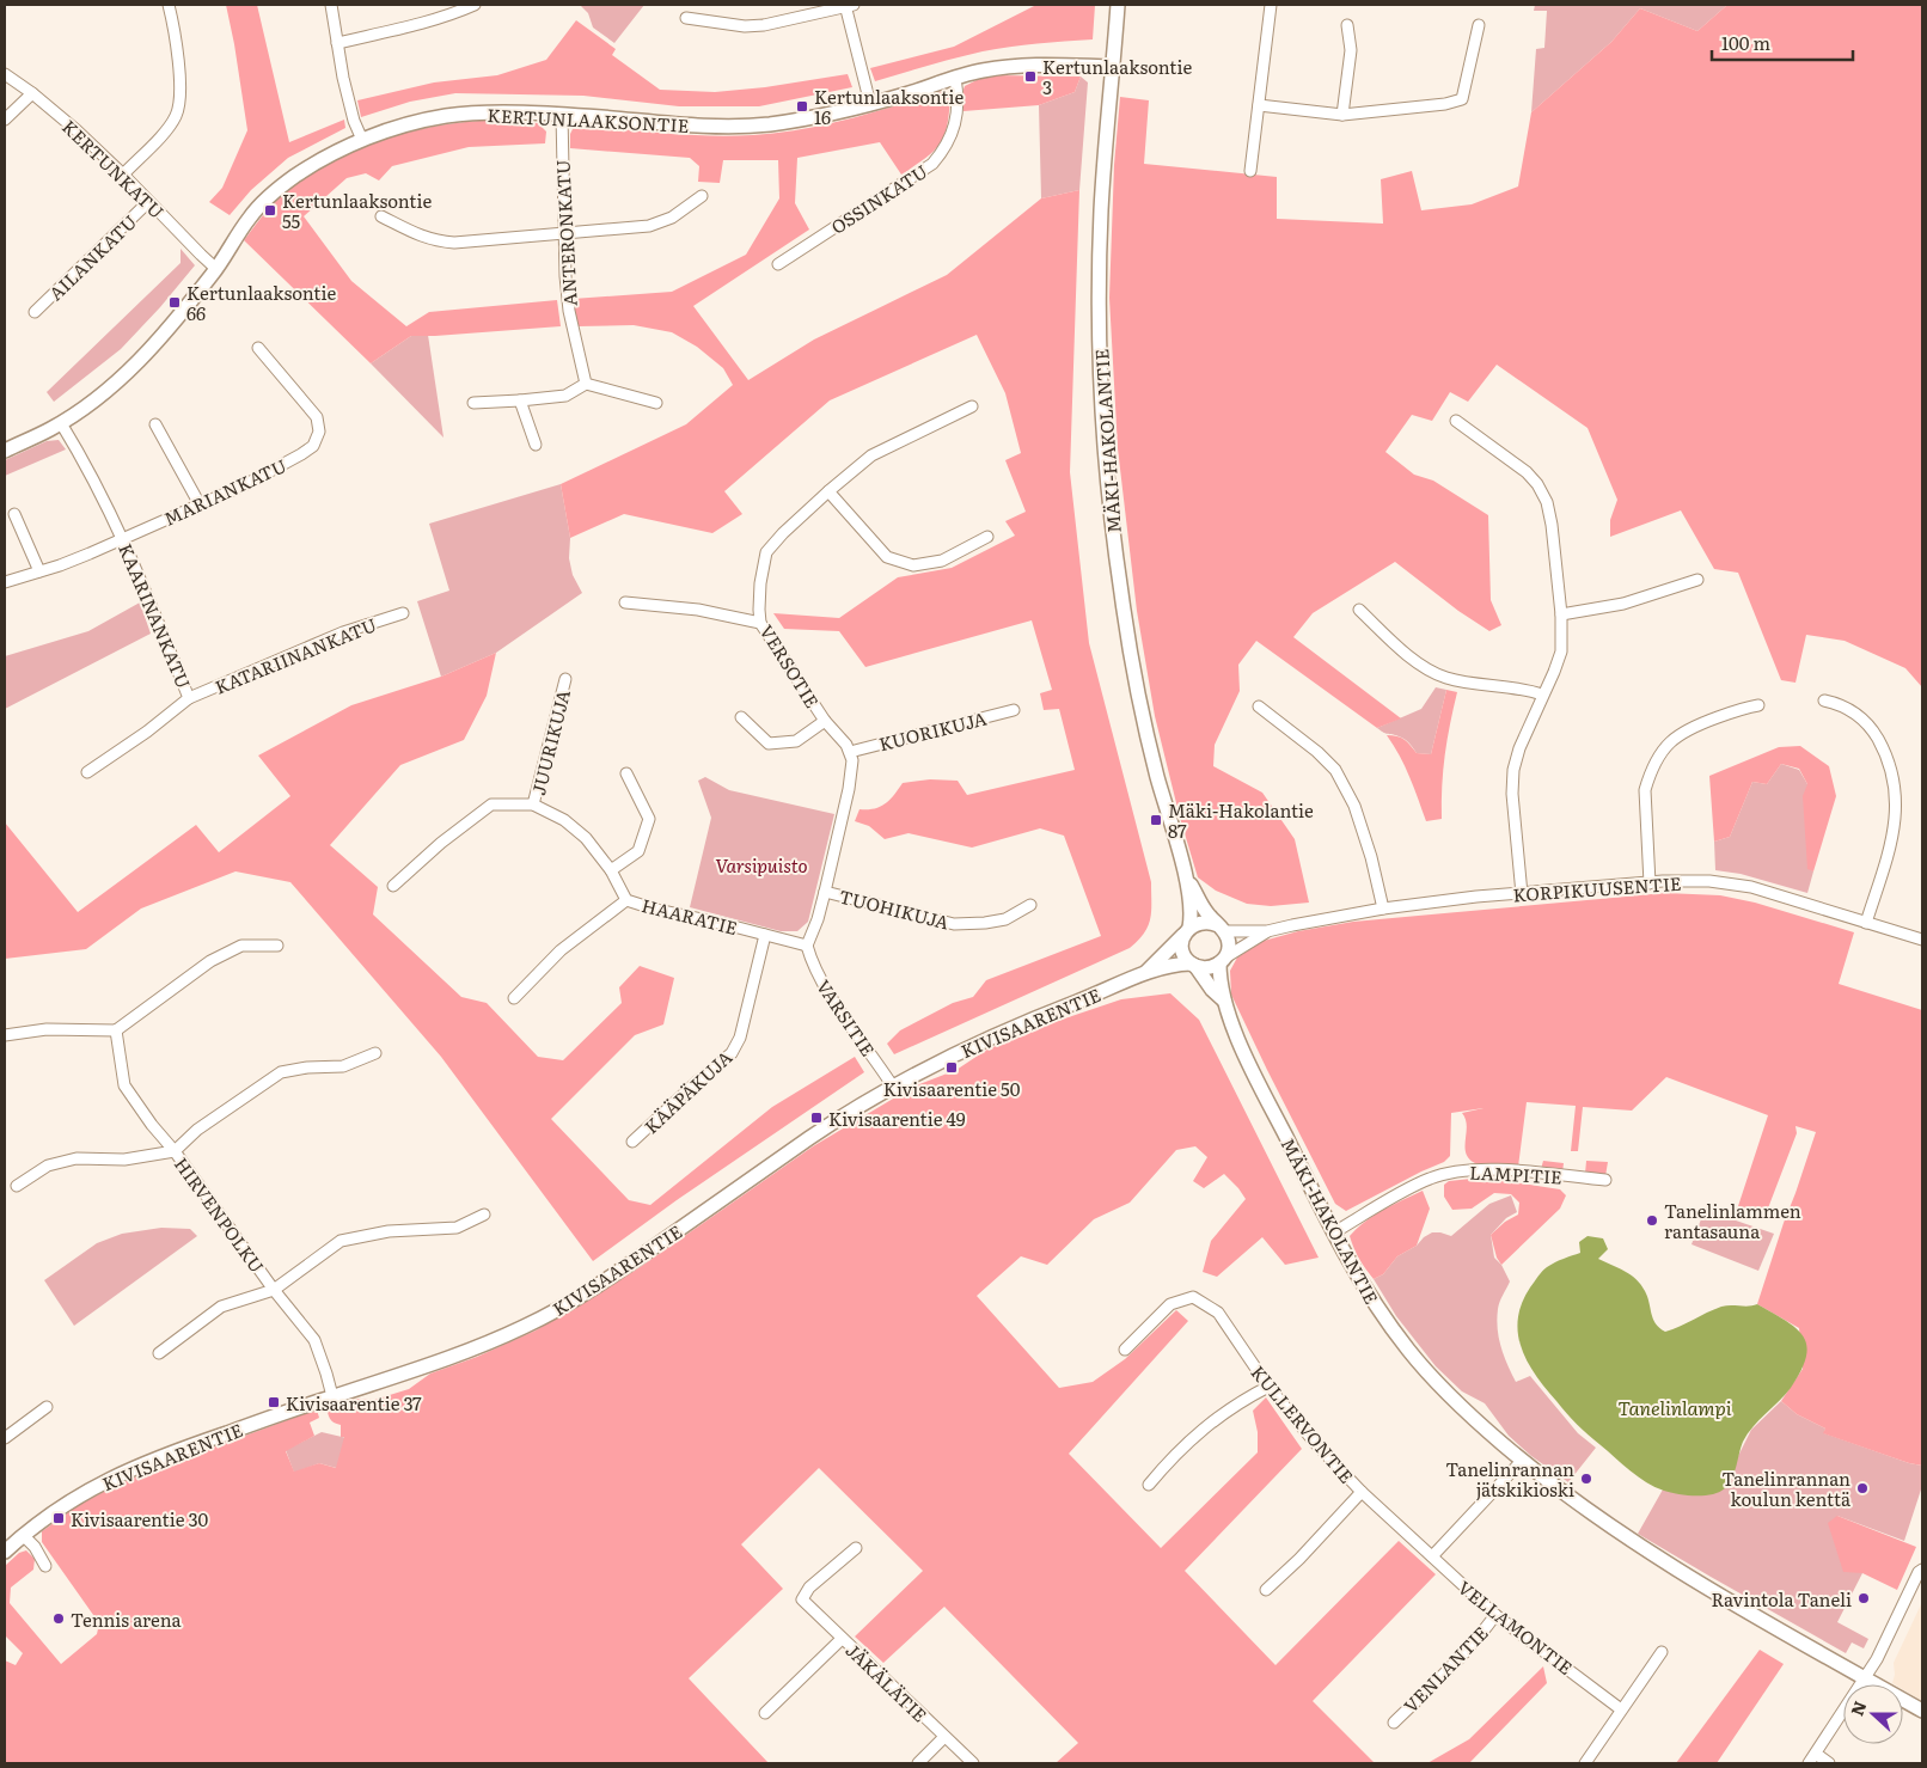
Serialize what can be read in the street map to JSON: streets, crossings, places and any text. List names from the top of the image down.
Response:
{
  "streets": {
    "street": [
      "KERTUNLAAKSONTIE",
      "KERTUNKATU",
      "OSSINKATU",
      "ANTERONKATU",
      "AILANKATU",
      "MÄKI-HAKOLANTIE",
      "MARIANKATU",
      "KAARINANKATU",
      "KATARIINANKATU",
      "VERSOTIE",
      "KUORIKUJA",
      "JUURIKUJA",
      "KORPIKUUSENTIE",
      "TUOHIKUJA",
      "HAARATIE",
      "VARSITIE",
      "KIVISAARENTIE",
      "KÄÄPÄKUJA",
      "LAMPITIE",
      "HIRVENPOLKU",
      "KULLERVONTIE",
      "VELLAMONTIE",
      "VENLANTIE",
      "JÄKÄLÄTIE"
    ]
  },
  "crossings": [
    ["KERTUNLAAKSONTIE", "KERTUNKATU"],
    ["KERTUNLAAKSONTIE", "OSSINKATU"],
    ["KERTUNLAAKSONTIE", "ANTERONKATU"],
    ["KERTUNLAAKSONTIE", "MÄKI-HAKOLANTIE"],
    ["KERTUNLAAKSONTIE", "KAARINANKATU"],
    ["KERTUNKATU", "AILANKATU"],
    ["MÄKI-HAKOLANTIE", "KORPIKUUSENTIE"],
    ["MÄKI-HAKOLANTIE", "KIVISAARENTIE"],
    ["MÄKI-HAKOLANTIE", "LAMPITIE"],
    ["MARIANKATU", "KAARINANKATU"],
    ["KAARINANKATU", "KATARIINANKATU"],
    ["VERSOTIE", "KUORIKUJA"],
    ["JUURIKUJA", "HAARATIE"],
    ["KORPIKUUSENTIE", "KIVISAARENTIE"],
    ["HAARATIE", "VARSITIE"],
    ["HAARATIE", "KÄÄPÄKUJA"],
    ["VARSITIE", "KIVISAARENTIE"],
    ["KIVISAARENTIE", "HIRVENPOLKU"],
    ["KULLERVONTIE", "VELLAMONTIE"],
    ["VELLAMONTIE", "VENLANTIE"]
  ],
  "water": ["Tanelinlampi"],
  "parks": ["Varsipuisto"],
  "places": {
    "transit": [
      "Kertunlaaksontie 3",
      "Kertunlaaksontie 16",
      "Kertunlaaksontie 55",
      "Kertunlaaksontie 66",
      "Mäki-Hakolantie 87",
      "Kivisaarentie 50",
      "Kivisaarentie 49",
      "Kivisaarentie 37",
      "Kivisaarentie 30"
    ],
    "other": [
      "Tanelinlammen rantasauna",
      "Tanelinrannan jätskikioski",
      "Tanelinrannan koulun kenttä",
      "Ravintola Taneli",
      "Tennis arena"
    ]
  },
  "scale_bar": "100 m",
  "north": "left"
}
